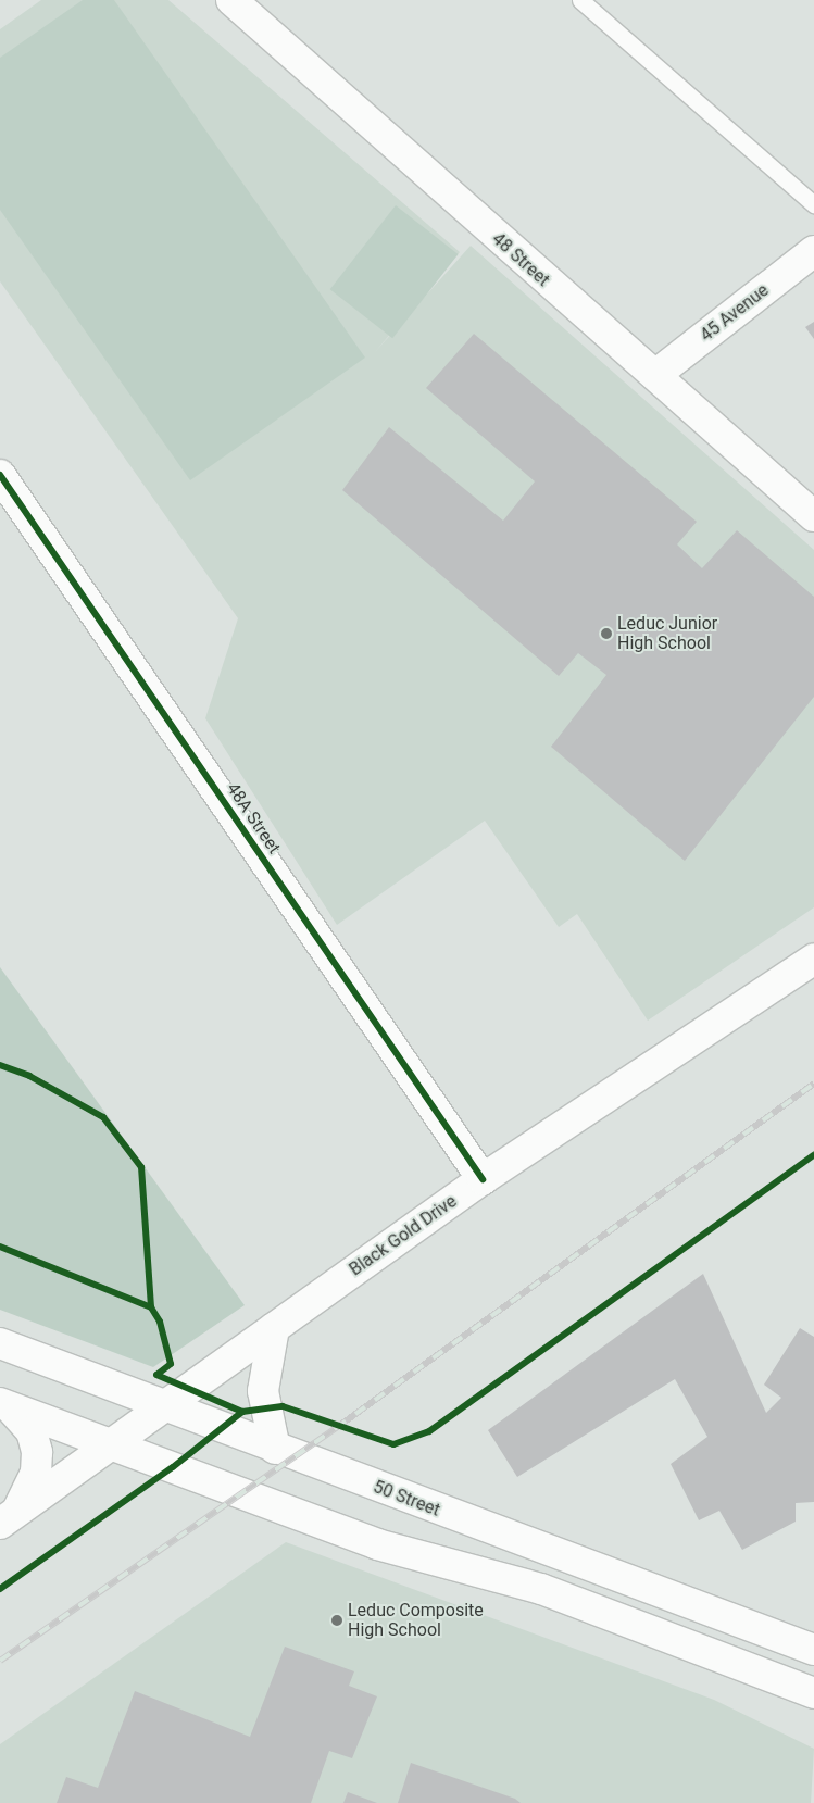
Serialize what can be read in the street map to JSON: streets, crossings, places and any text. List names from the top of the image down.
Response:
{
  "streets": {
    "main road": [
      "48 Street",
      "45 Avenue",
      "48A Street",
      "Black Gold Drive",
      "50 Street"
    ]
  },
  "crossings": [
    ["48 Street", "45 Avenue"],
    ["48A Street", "Black Gold Drive"],
    ["Black Gold Drive", "50 Street"]
  ],
  "places": ["Leduc Junior High School", "Leduc Composite High School"]
}
